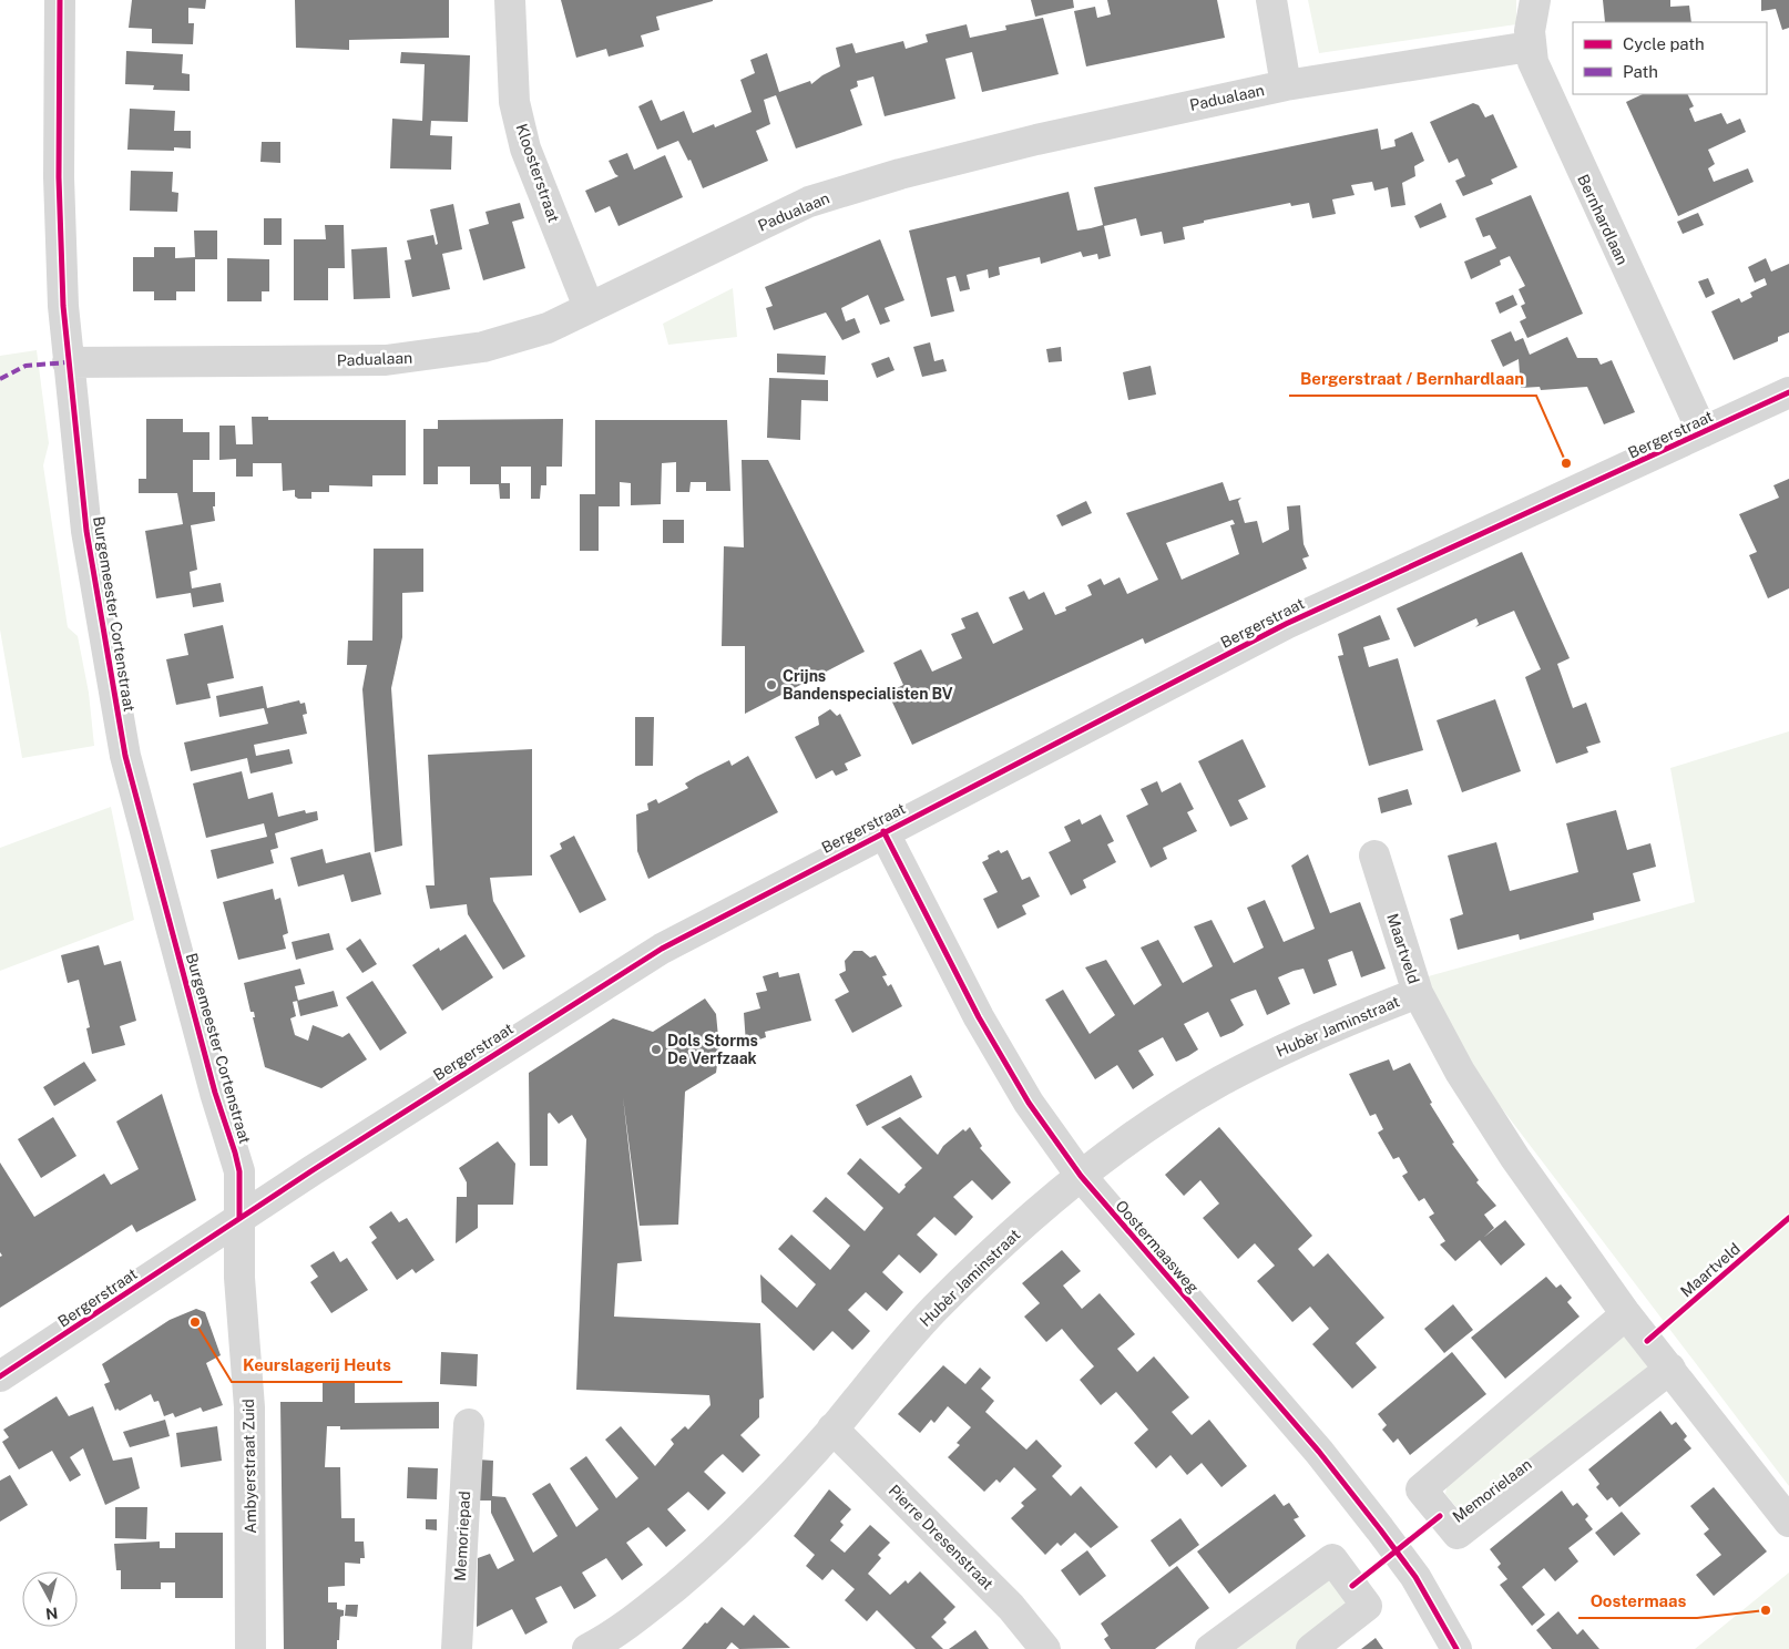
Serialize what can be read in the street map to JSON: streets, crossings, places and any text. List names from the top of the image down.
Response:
{
  "streets": {
    "street": [
      "Padualaan",
      "Kloosterstraat",
      "Bernhardlaan",
      "Bergerstraat",
      "Burgemeester Cortenstraat",
      "Maartveld",
      "Hubèr Jaminstraat",
      "Oostermaasweg",
      "Ambyerstraat Zuid",
      "Memorielaan",
      "Memoriepad",
      "Pierre Dresenstraat"
    ]
  },
  "crossings": [
    ["Padualaan", "Kloosterstraat"],
    ["Padualaan", "Bernhardlaan"],
    ["Padualaan", "Burgemeester Cortenstraat"],
    ["Bernhardlaan", "Bergerstraat"],
    ["Bergerstraat", "Burgemeester Cortenstraat"],
    ["Bergerstraat", "Oostermaasweg"],
    ["Bergerstraat", "Ambyerstraat Zuid"],
    ["Burgemeester Cortenstraat", "Ambyerstraat Zuid"],
    ["Maartveld", "Hubèr Jaminstraat"],
    ["Maartveld", "Memorielaan"],
    ["Hubèr Jaminstraat", "Oostermaasweg"],
    ["Hubèr Jaminstraat", "Pierre Dresenstraat"]
  ],
  "places": [
    "Bergerstraat / Bernhardlaan",
    "Crijns Bandenspecialisten BV",
    "Dols Storms De Verfzaak",
    "Keurslagerij Heuts",
    "Oostermaas"
  ],
  "legend": ["Cycle path", "Path"],
  "north": "bottom"
}
